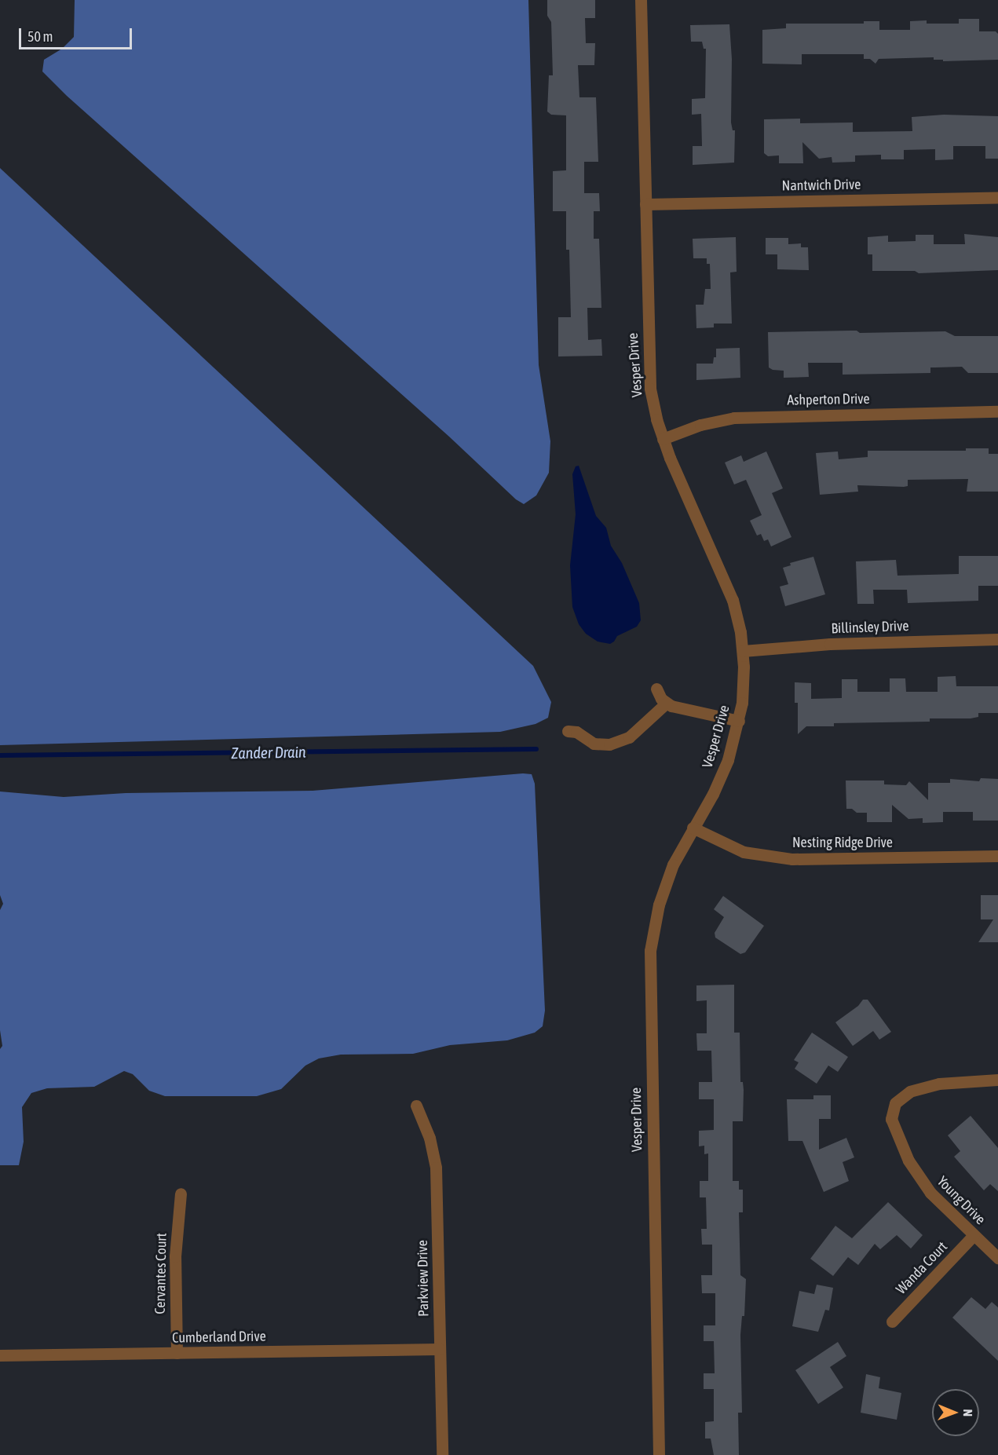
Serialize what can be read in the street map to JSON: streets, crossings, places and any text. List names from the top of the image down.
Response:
{
  "streets": {
    "street": [
      "Nantwich Drive",
      "Vesper Drive",
      "Ashperton Drive",
      "Billinsley Drive",
      "Nesting Ridge Drive",
      "Young Drive",
      "Wanda Court",
      "Cervantes Court",
      "Parkview Drive",
      "Cumberland Drive"
    ]
  },
  "crossings": [
    ["Nantwich Drive", "Vesper Drive"],
    ["Vesper Drive", "Ashperton Drive"],
    ["Vesper Drive", "Billinsley Drive"],
    ["Vesper Drive", "Nesting Ridge Drive"],
    ["Young Drive", "Wanda Court"],
    ["Cervantes Court", "Cumberland Drive"],
    ["Parkview Drive", "Cumberland Drive"]
  ],
  "water": ["Zander Drain"],
  "scale_bar": "50 m",
  "north": "right"
}
